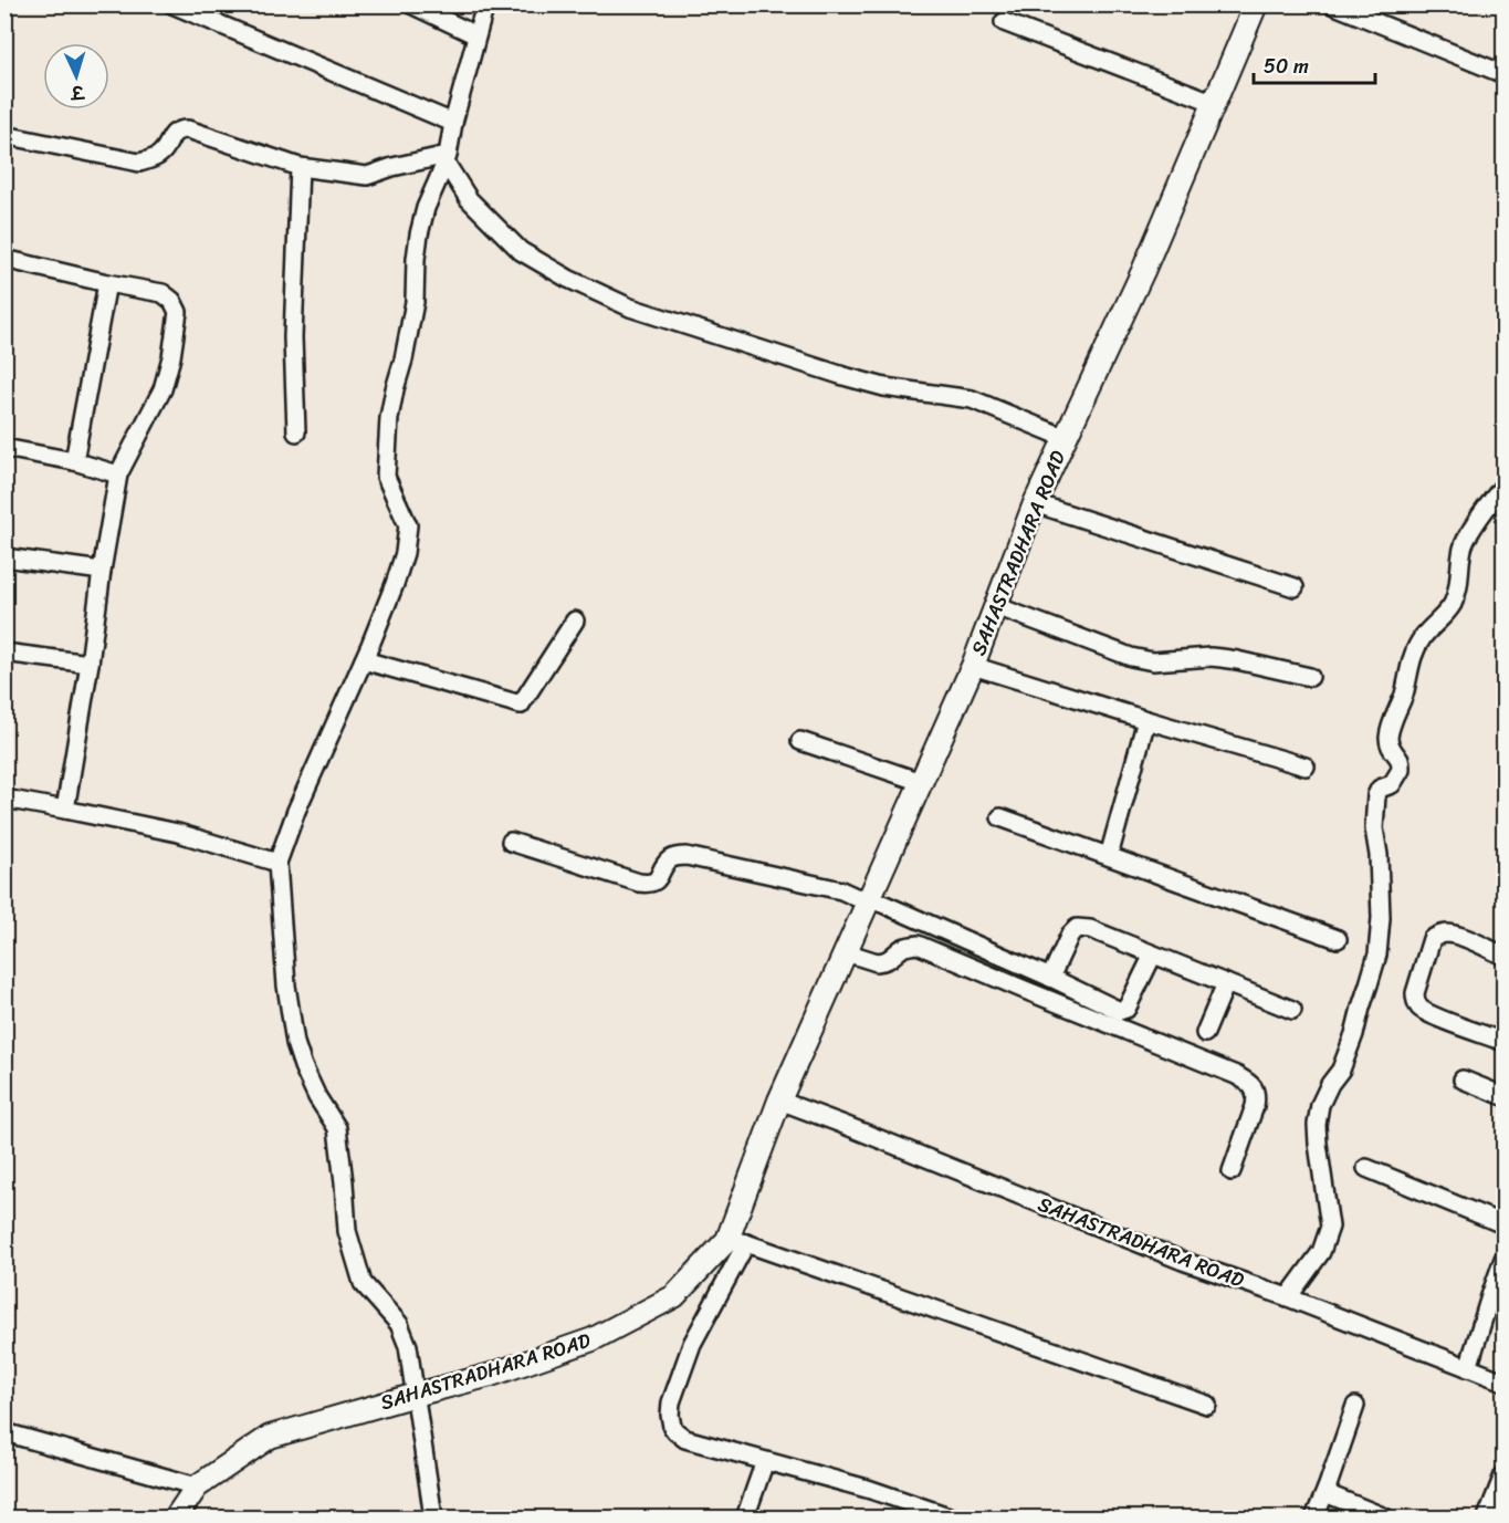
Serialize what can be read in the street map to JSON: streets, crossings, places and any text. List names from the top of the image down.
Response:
{
  "streets": {
    "main road": ["SAHASTRADHARA ROAD"]
  },
  "scale_bar": "50 m",
  "north": "bottom"
}
